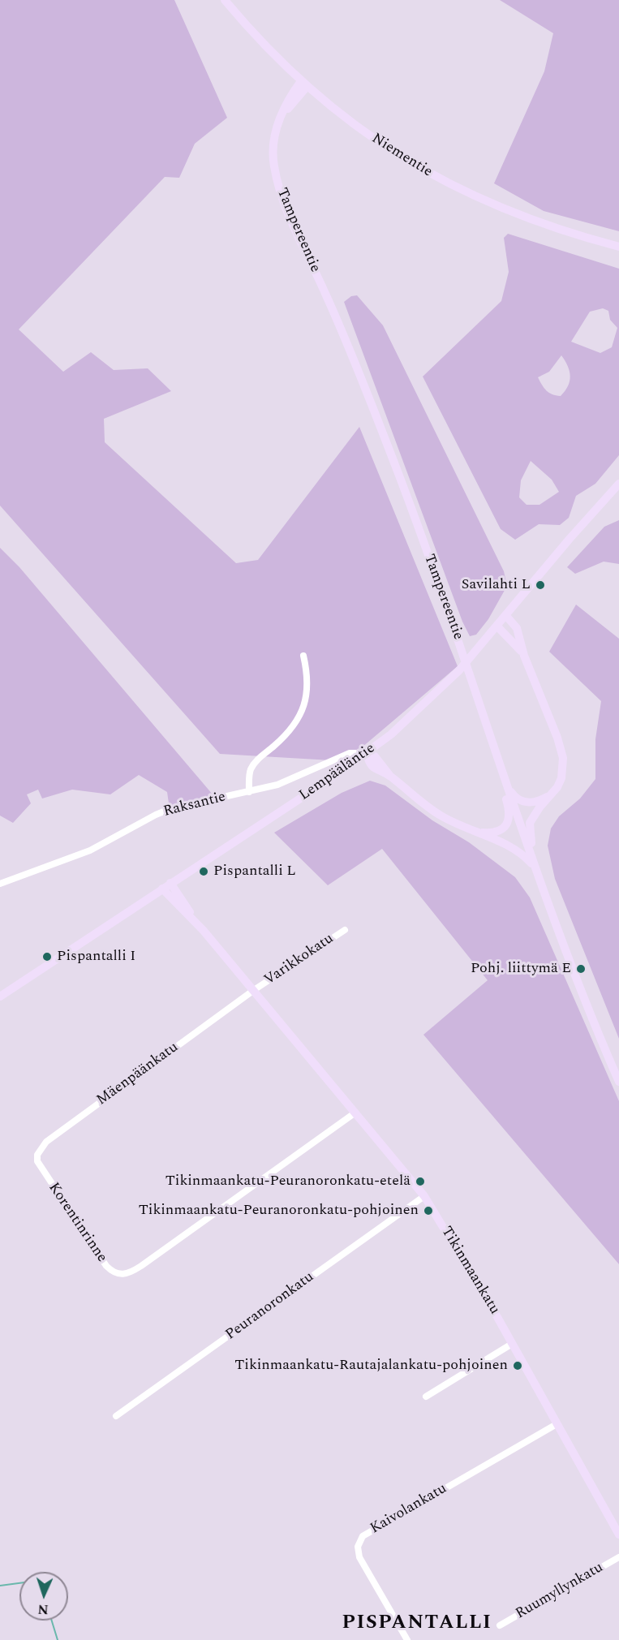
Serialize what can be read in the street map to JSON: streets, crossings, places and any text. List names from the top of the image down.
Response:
{
  "streets": {
    "main road": [
      "Niementie",
      "Tampereentie",
      "Lempääläntie",
      "Tikinmaankatu"
    ],
    "street": [
      "Raksantie",
      "Varikkokatu",
      "Mäenpäänkatu",
      "Korentinrinne",
      "Peuranoronkatu",
      "Kaivolankatu",
      "Ruumyllynkatu"
    ]
  },
  "crossings": [
    ["Niementie", "Tampereentie"],
    ["Lempääläntie", "Raksantie"],
    ["Lempääläntie", "Tikinmaankatu"],
    ["Varikkokatu", "Mäenpäänkatu"],
    ["Varikkokatu", "Tikinmaankatu"],
    ["Mäenpäänkatu", "Korentinrinne"],
    ["Mäenpäänkatu", "Tikinmaankatu"],
    ["Korentinrinne", "Tikinmaankatu"],
    ["Tikinmaankatu", "Peuranoronkatu"],
    ["Tikinmaankatu", "Kaivolankatu"]
  ],
  "districts": ["PISPANTALLI"],
  "places": [
    "Savilahti L",
    "Pispantalli L",
    "Pispantalli I",
    "Pohj. liittymä E",
    "Tikinmaankatu-Peuranoronkatu-etelä",
    "Tikinmaankatu-Peuranoronkatu-pohjoinen",
    "Tikinmaankatu-Rautajalankatu-pohjoinen"
  ],
  "north": "bottom"
}
